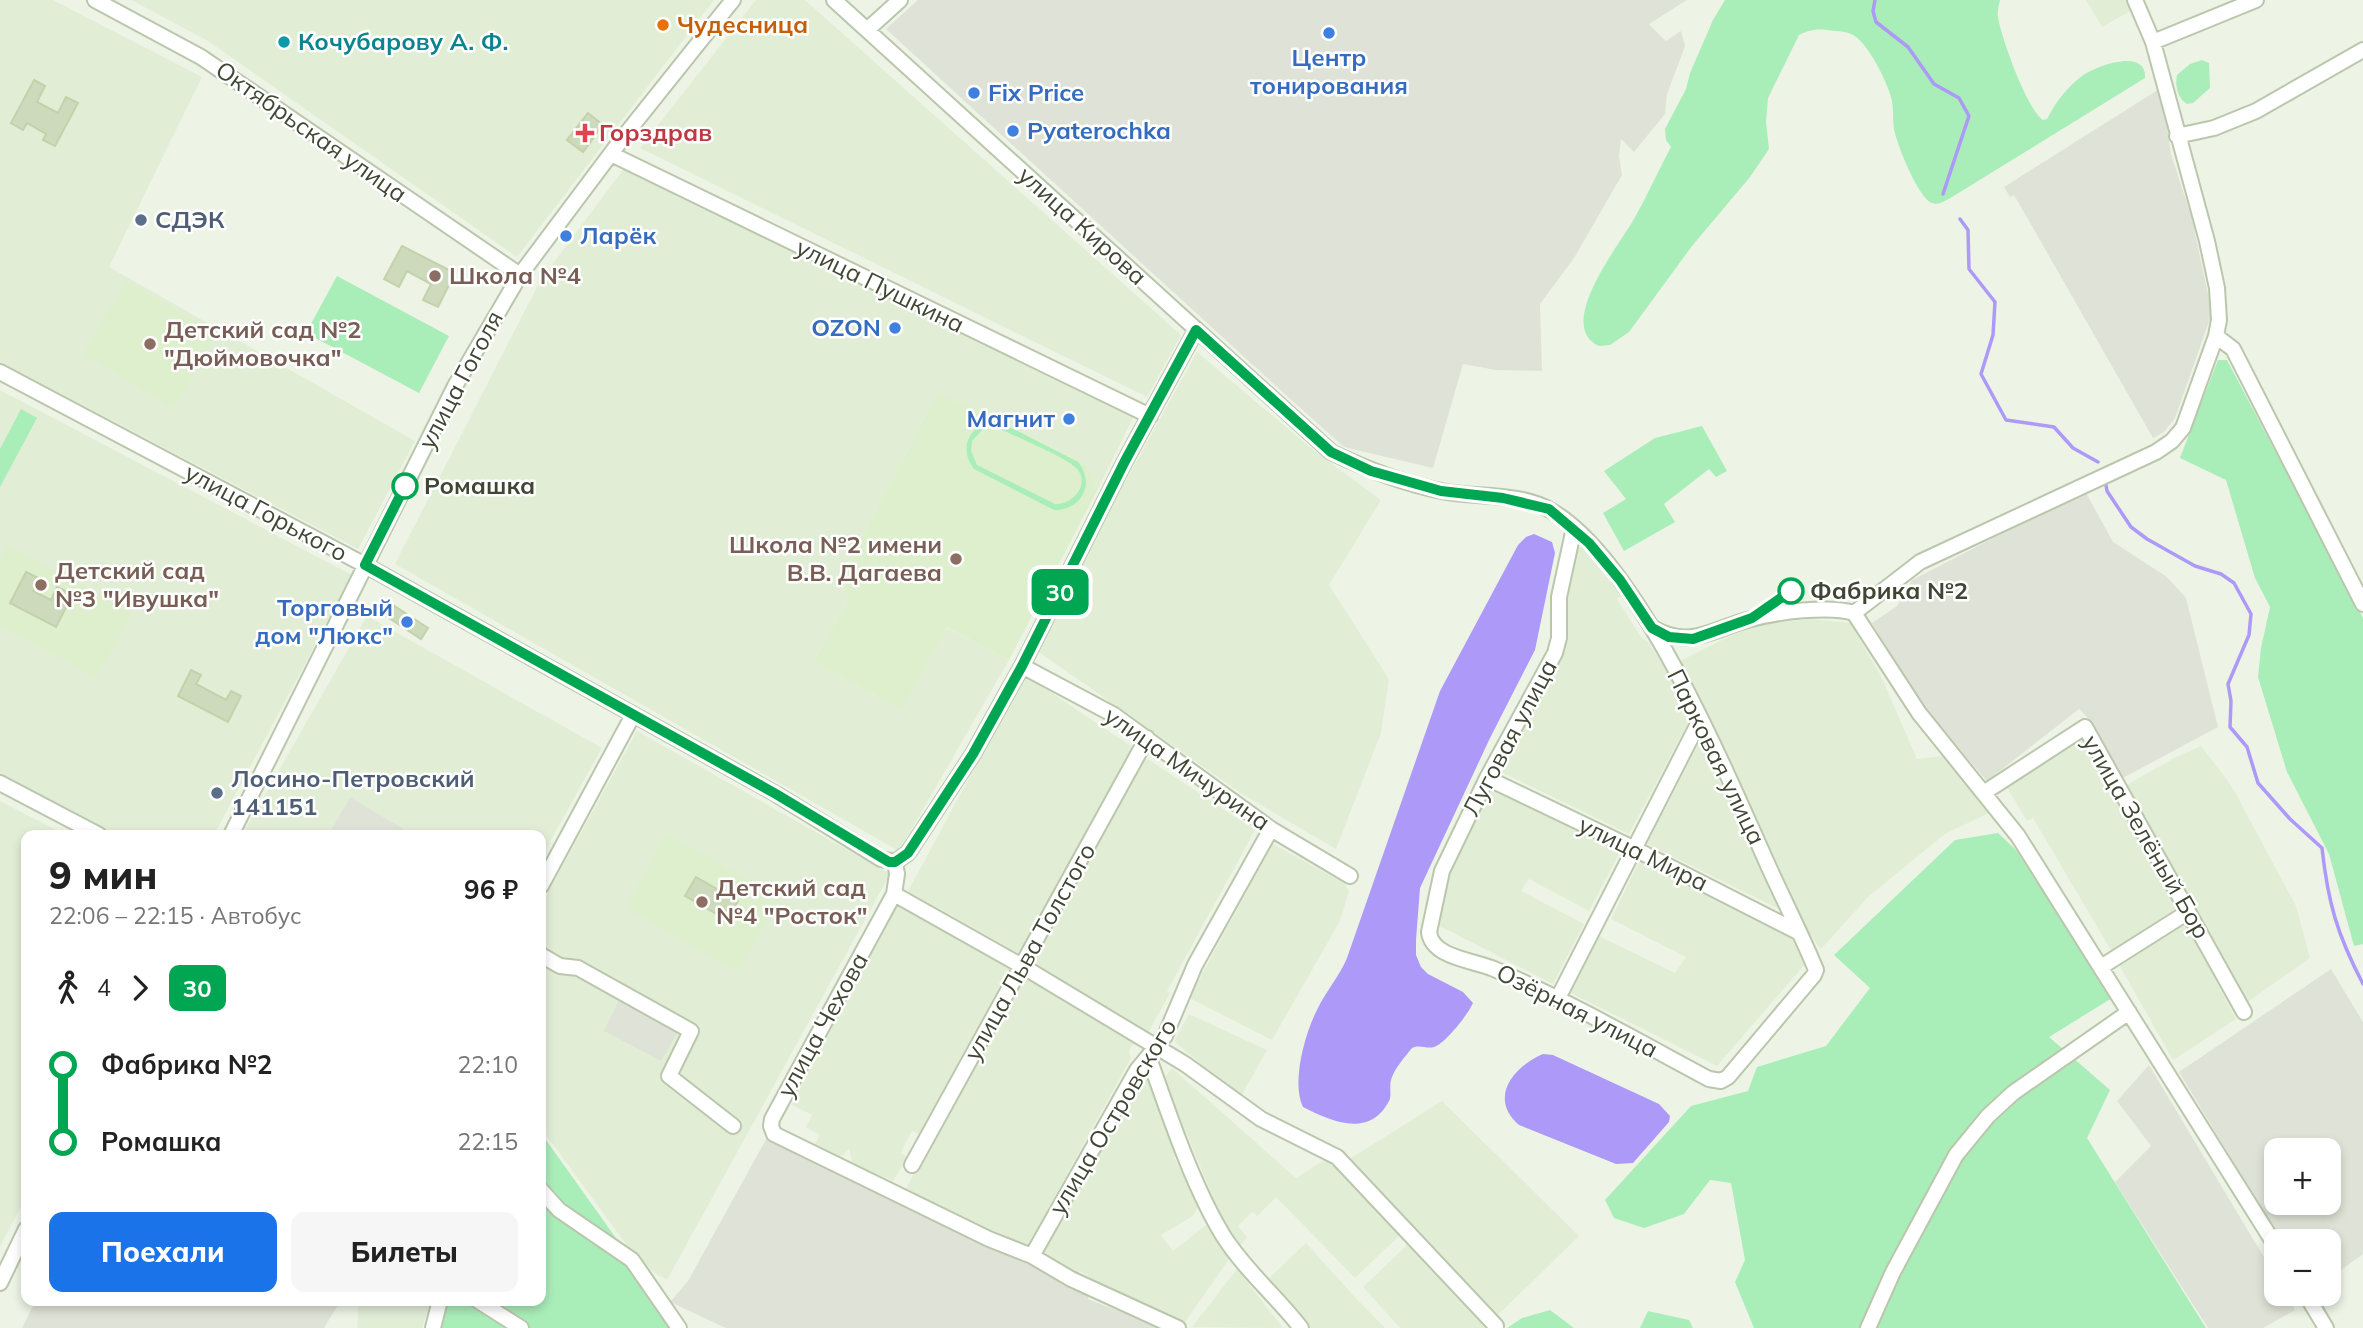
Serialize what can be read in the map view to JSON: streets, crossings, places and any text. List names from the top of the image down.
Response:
{
  "streets": {
    "street": [
      "Октябрьская улица",
      "улица Кирова",
      "улица Пушкина",
      "улица Гоголя",
      "улица Горького",
      "Луговая улица",
      "Парковая улица",
      "улица Мичурина",
      "улица Зелёный Бор",
      "улица Мира",
      "улица Льва Толстого",
      "Озёрная улица",
      "улица Чехова",
      "улица Островского"
    ]
  },
  "crossings": [
    ["Октябрьская улица", "улица Гоголя"],
    ["улица Кирова", "Парковая улица"],
    ["улица Пушкина", "улица Гоголя"],
    ["улица Гоголя", "улица Горького"],
    ["улица Горького", "улица Чехова"],
    ["Луговая улица", "Парковая улица"],
    ["Луговая улица", "улица Мира"],
    ["Луговая улица", "Озёрная улица"],
    ["Парковая улица", "улица Мира"],
    ["Парковая улица", "Озёрная улица"],
    ["улица Мичурина", "улица Льва Толстого"],
    ["улица Мичурина", "улица Островского"],
    ["улица Чехова", "улица Островского"]
  ],
  "places": {
    "other": [
      "Чудесница",
      "Центр тонирования",
      "Кочубарову А. Ф.",
      "Fix Price",
      "Pyaterochka",
      "СДЭК",
      "Ларёк",
      "Школа №4",
      "OZON",
      "Детский сад №2 \"Дюймовочка\"",
      "Магнит",
      "Ромашка",
      "Школа №2 имени В.В. Дагаева",
      "Детский сад №3 \"Ивушка\"",
      "Фабрика №2",
      "Торговый дом \"Люкс\"",
      "Лосино-Петровский 141151",
      "Детский сад №4 \"Росток\""
    ],
    "health": ["Горздрав"]
  },
  "lines": ["bus line 30"],
  "page": {
    "on_map": "30",
    "heading": ["9 мин", "22:06 – 22:15 · Автобус", "96 ₽"],
    "legs": ["4", "30"],
    "list": [
      {
        "name": "Фабрика №2",
        "value": "22:10"
      },
      {
        "name": "Ромашка",
        "value": "22:15"
      }
    ],
    "map_buttons": ["+", "−"],
    "buttons": ["Поехали", "Билеты"]
  }
}
